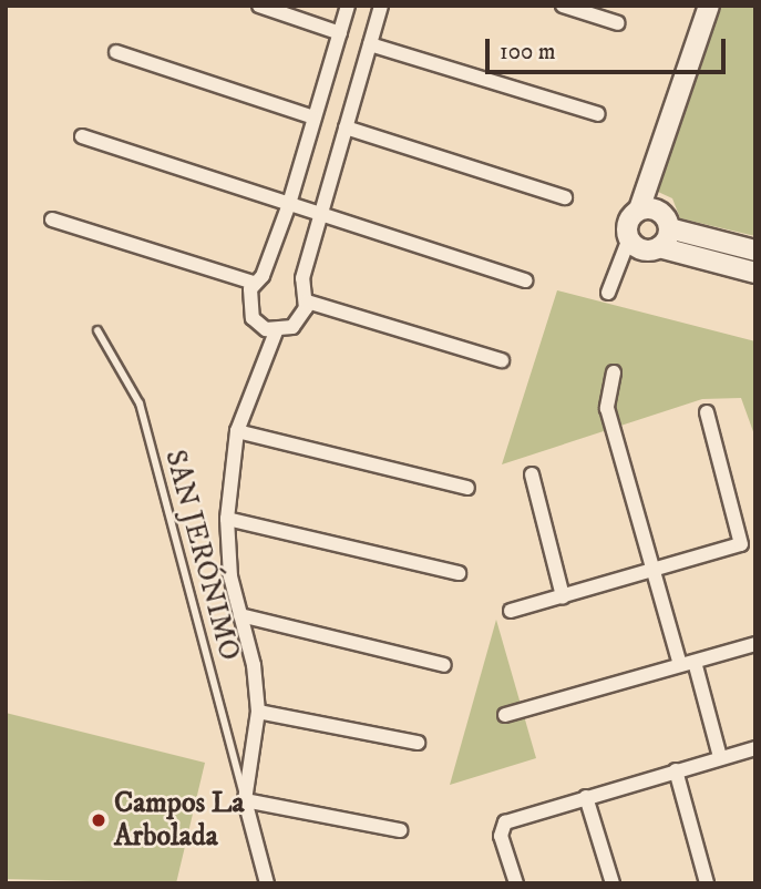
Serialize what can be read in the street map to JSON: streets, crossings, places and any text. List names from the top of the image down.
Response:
{
  "streets": {
    "lane": ["SAN JERÓNIMO"]
  },
  "places": ["Campos La Arbolada"],
  "scale_bar": "100 m"
}
